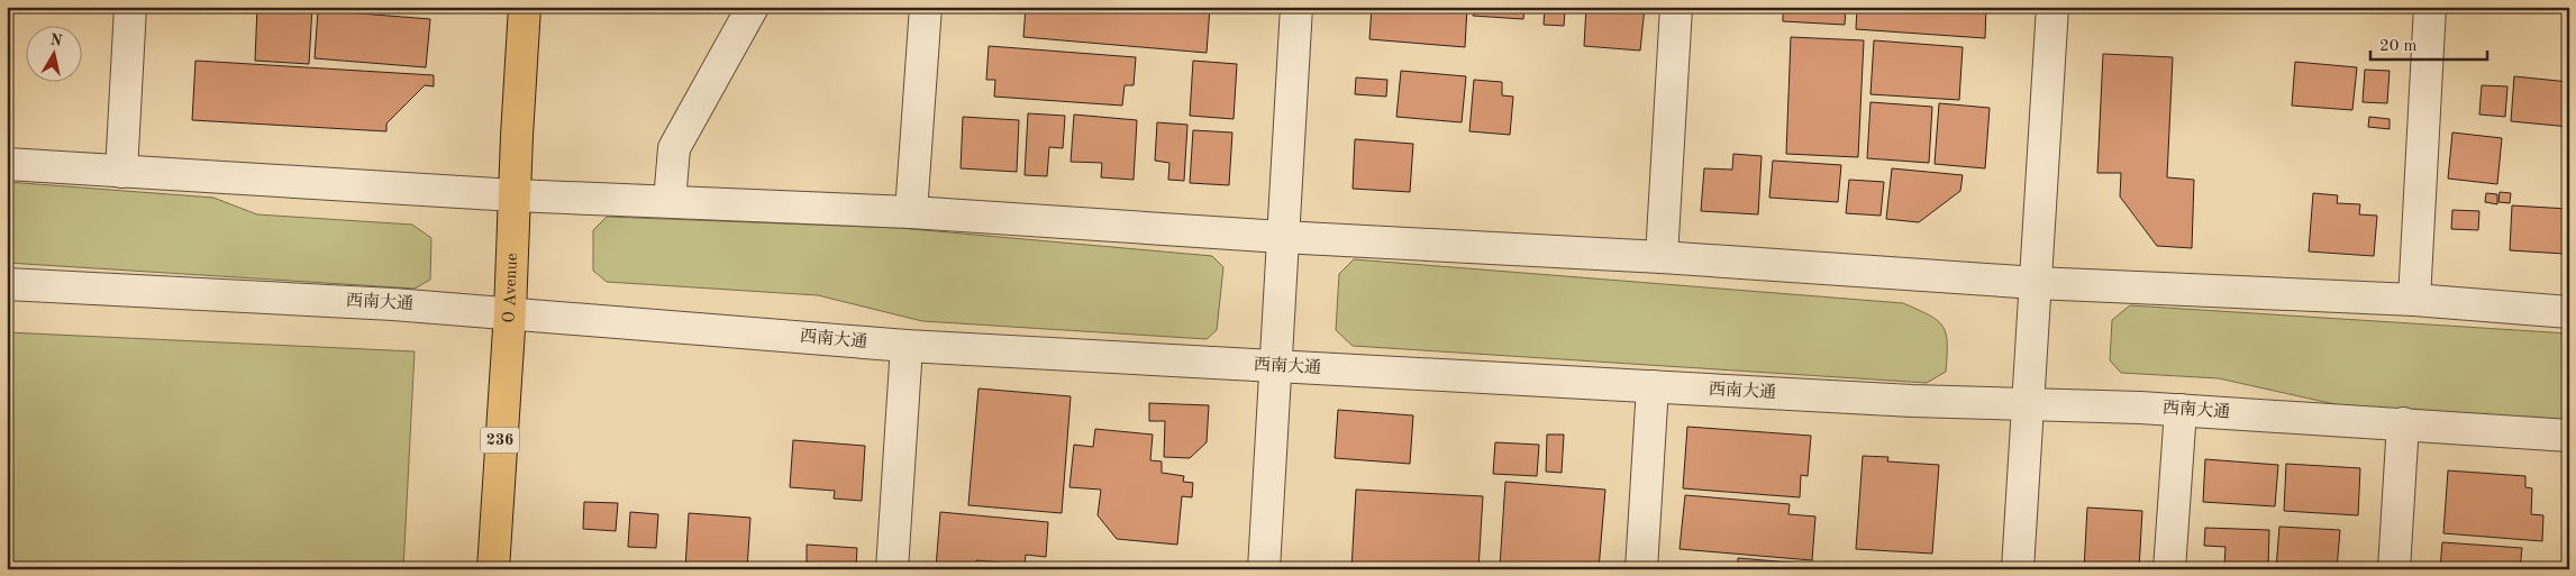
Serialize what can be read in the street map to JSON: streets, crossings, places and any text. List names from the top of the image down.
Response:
{
  "streets": {
    "highway": ["O Avenue", "236"],
    "street": ["西南大通"]
  },
  "crossings": [
    ["O Avenue", "西南大通"]
  ],
  "scale_bar": "20 m",
  "north": "top"
}
